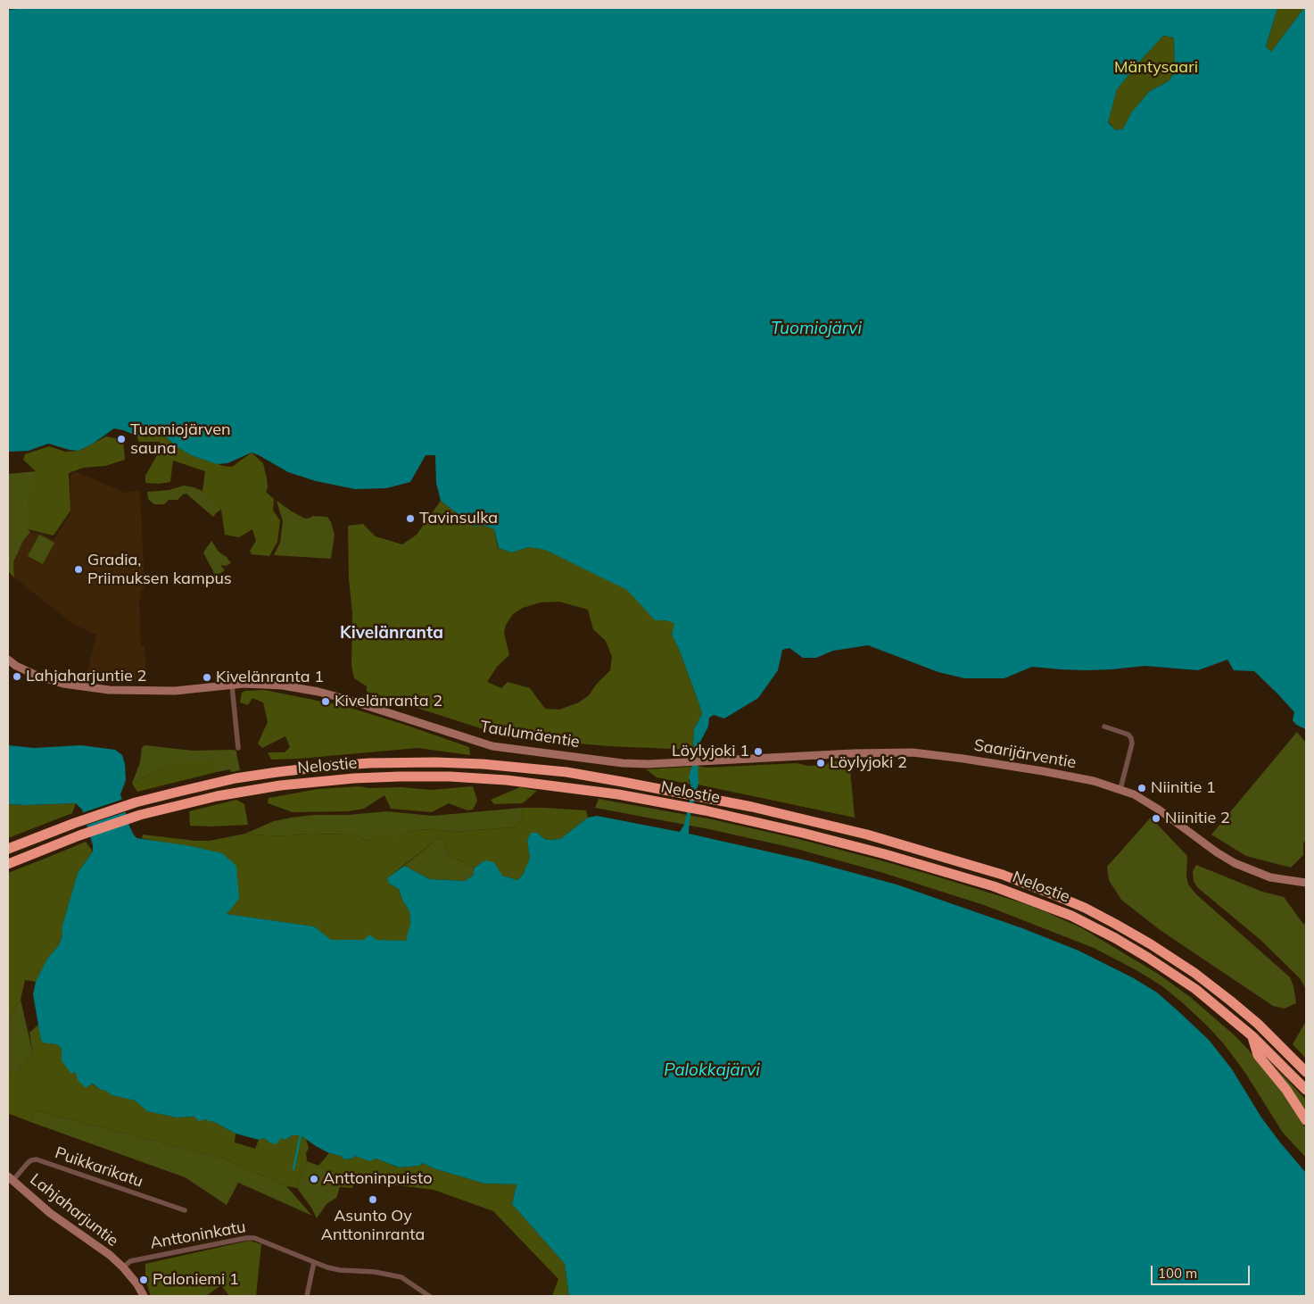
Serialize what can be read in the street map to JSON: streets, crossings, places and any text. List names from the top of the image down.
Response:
{
  "streets": {
    "highway": ["Nelostie"],
    "main road": ["Taulumäentie", "Saarijärventie", "Lahjaharjuntie"],
    "street": ["Puikkarikatu", "Anttoninkatu"]
  },
  "crossings": [
    ["Taulumäentie", "Saarijärventie"],
    ["Puikkarikatu", "Lahjaharjuntie"],
    ["Lahjaharjuntie", "Anttoninkatu"]
  ],
  "districts": ["Kivelänranta"],
  "water": ["Tuomiojärvi", "Palokkajärvi"],
  "parks": ["Mäntysaari"],
  "places": [
    "Tuomiojärven sauna",
    "Tavinsulka",
    "Gradia, Priimuksen kampus",
    "Lahjaharjuntie 2",
    "Kivelänranta 1",
    "Kivelänranta 2",
    "Löylyjoki 1",
    "Löylyjoki 2",
    "Niinitie 1",
    "Niinitie 2",
    "Anttoninpuisto",
    "Asunto Oy Anttoninranta",
    "Paloniemi 1"
  ],
  "scale_bar": "100 m"
}
